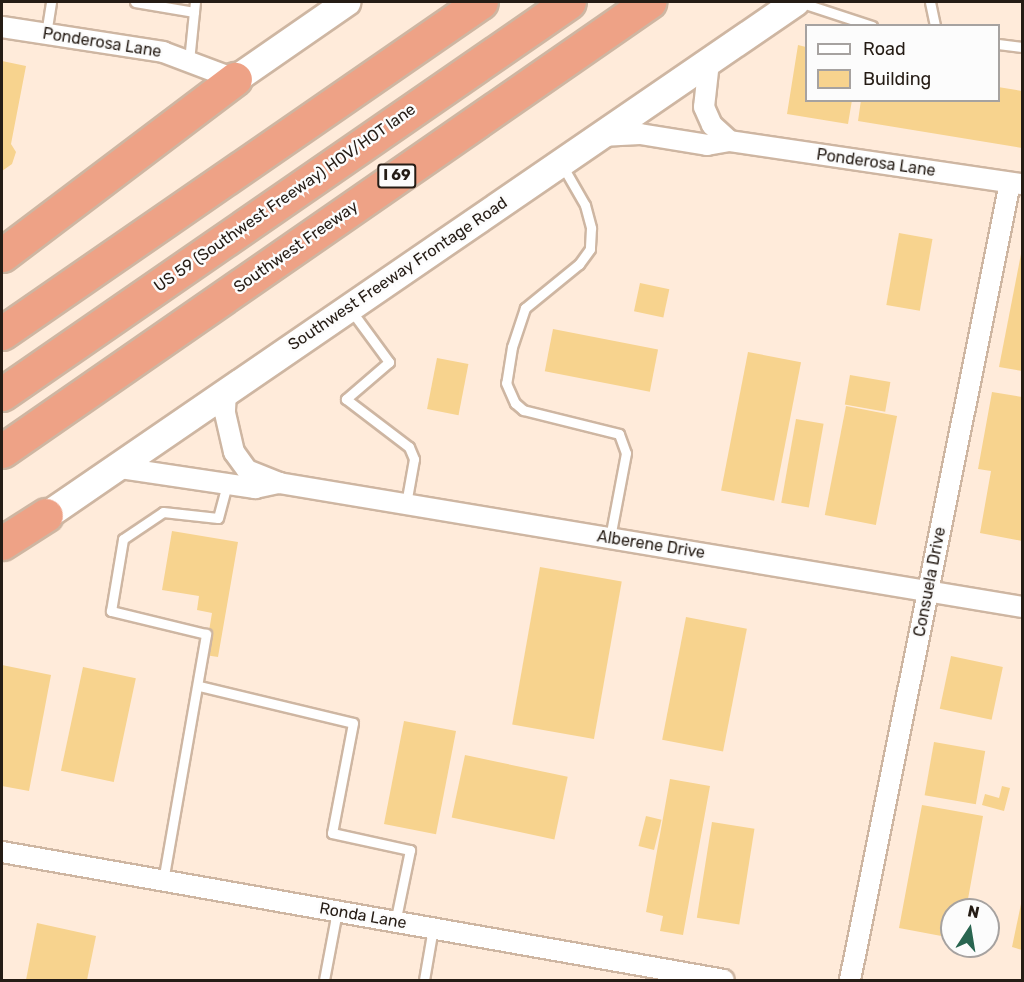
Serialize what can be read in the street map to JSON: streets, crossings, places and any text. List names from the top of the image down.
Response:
{
  "streets": {
    "highway": ["I 69", "US 59 (Southwest Freeway) HOV/HOT lane", "Southwest Freeway"],
    "main road": ["Southwest Freeway Frontage Road"],
    "street": [
      "Ponderosa Lane",
      "Alberene Drive",
      "Consuela Drive",
      "Ronda Lane"
    ]
  },
  "crossings": [
    ["Ponderosa Lane", "Southwest Freeway Frontage Road"],
    ["Ponderosa Lane", "Consuela Drive"],
    ["Southwest Freeway Frontage Road", "Alberene Drive"],
    ["Alberene Drive", "Consuela Drive"]
  ],
  "legend": ["Road", "Building"],
  "north": "top"
}
